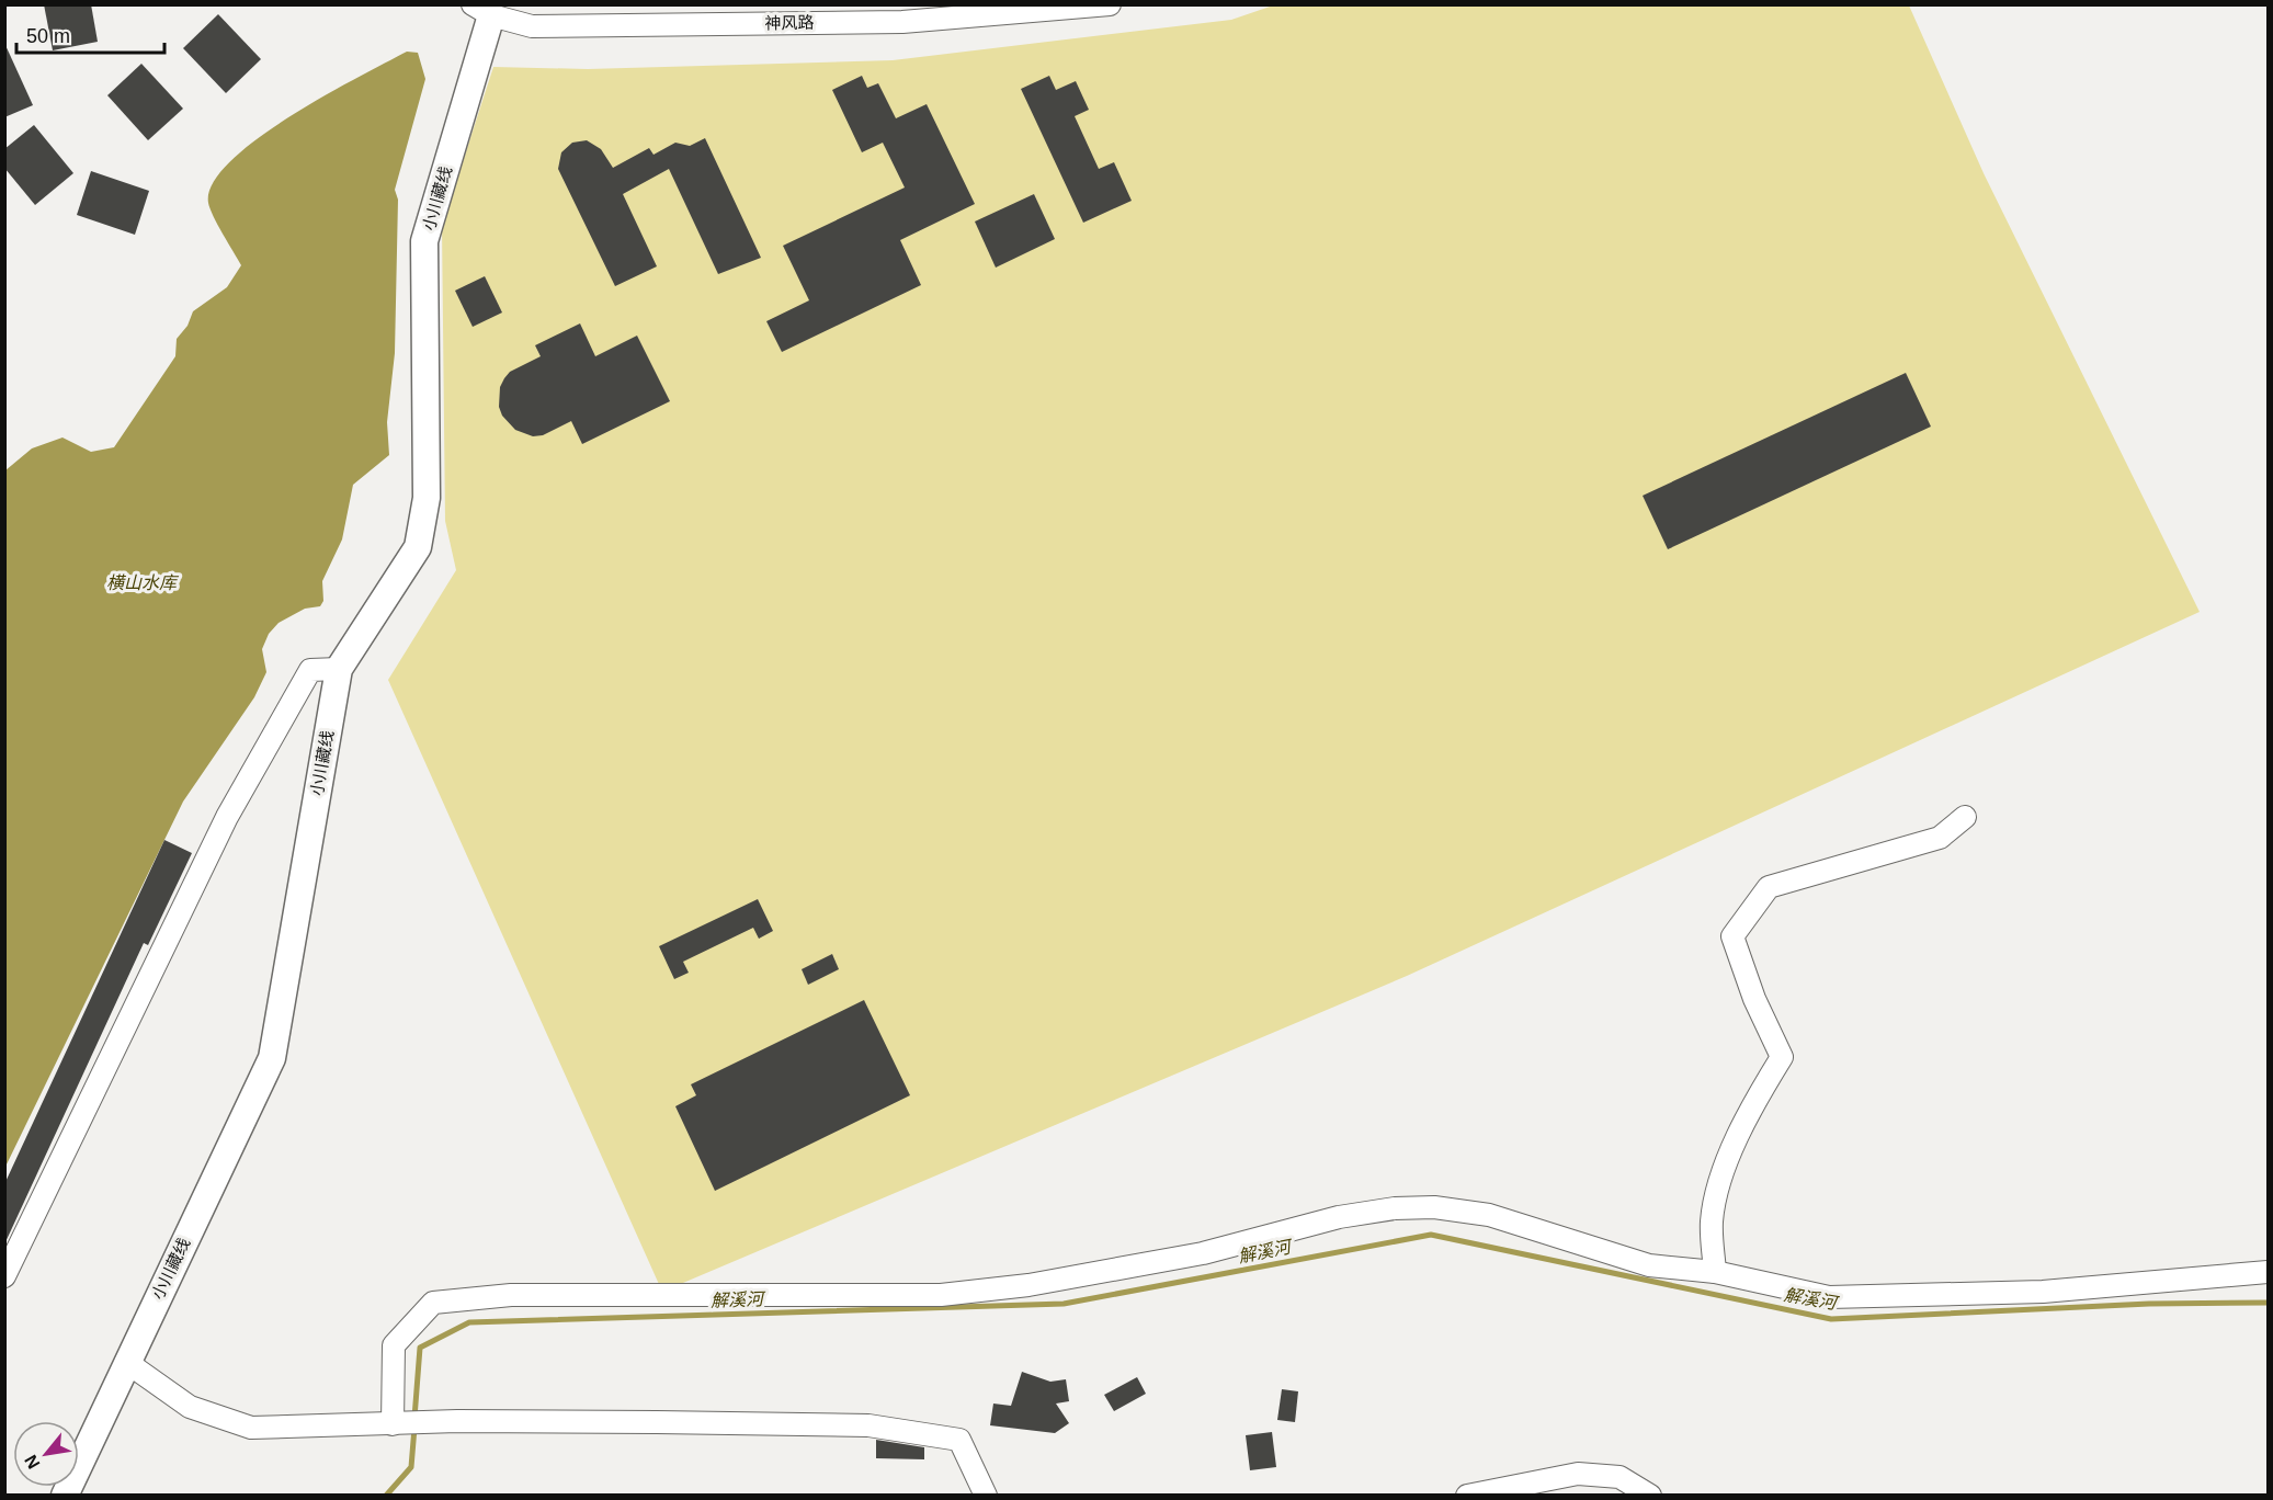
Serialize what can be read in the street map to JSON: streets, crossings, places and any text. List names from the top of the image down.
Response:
{
  "streets": {
    "street": ["神风路", "小川藏线"]
  },
  "crossings": [
    ["神风路", "小川藏线"]
  ],
  "water": ["横山水库", "解溪河"],
  "scale_bar": "50 m",
  "north": "bottom left"
}
